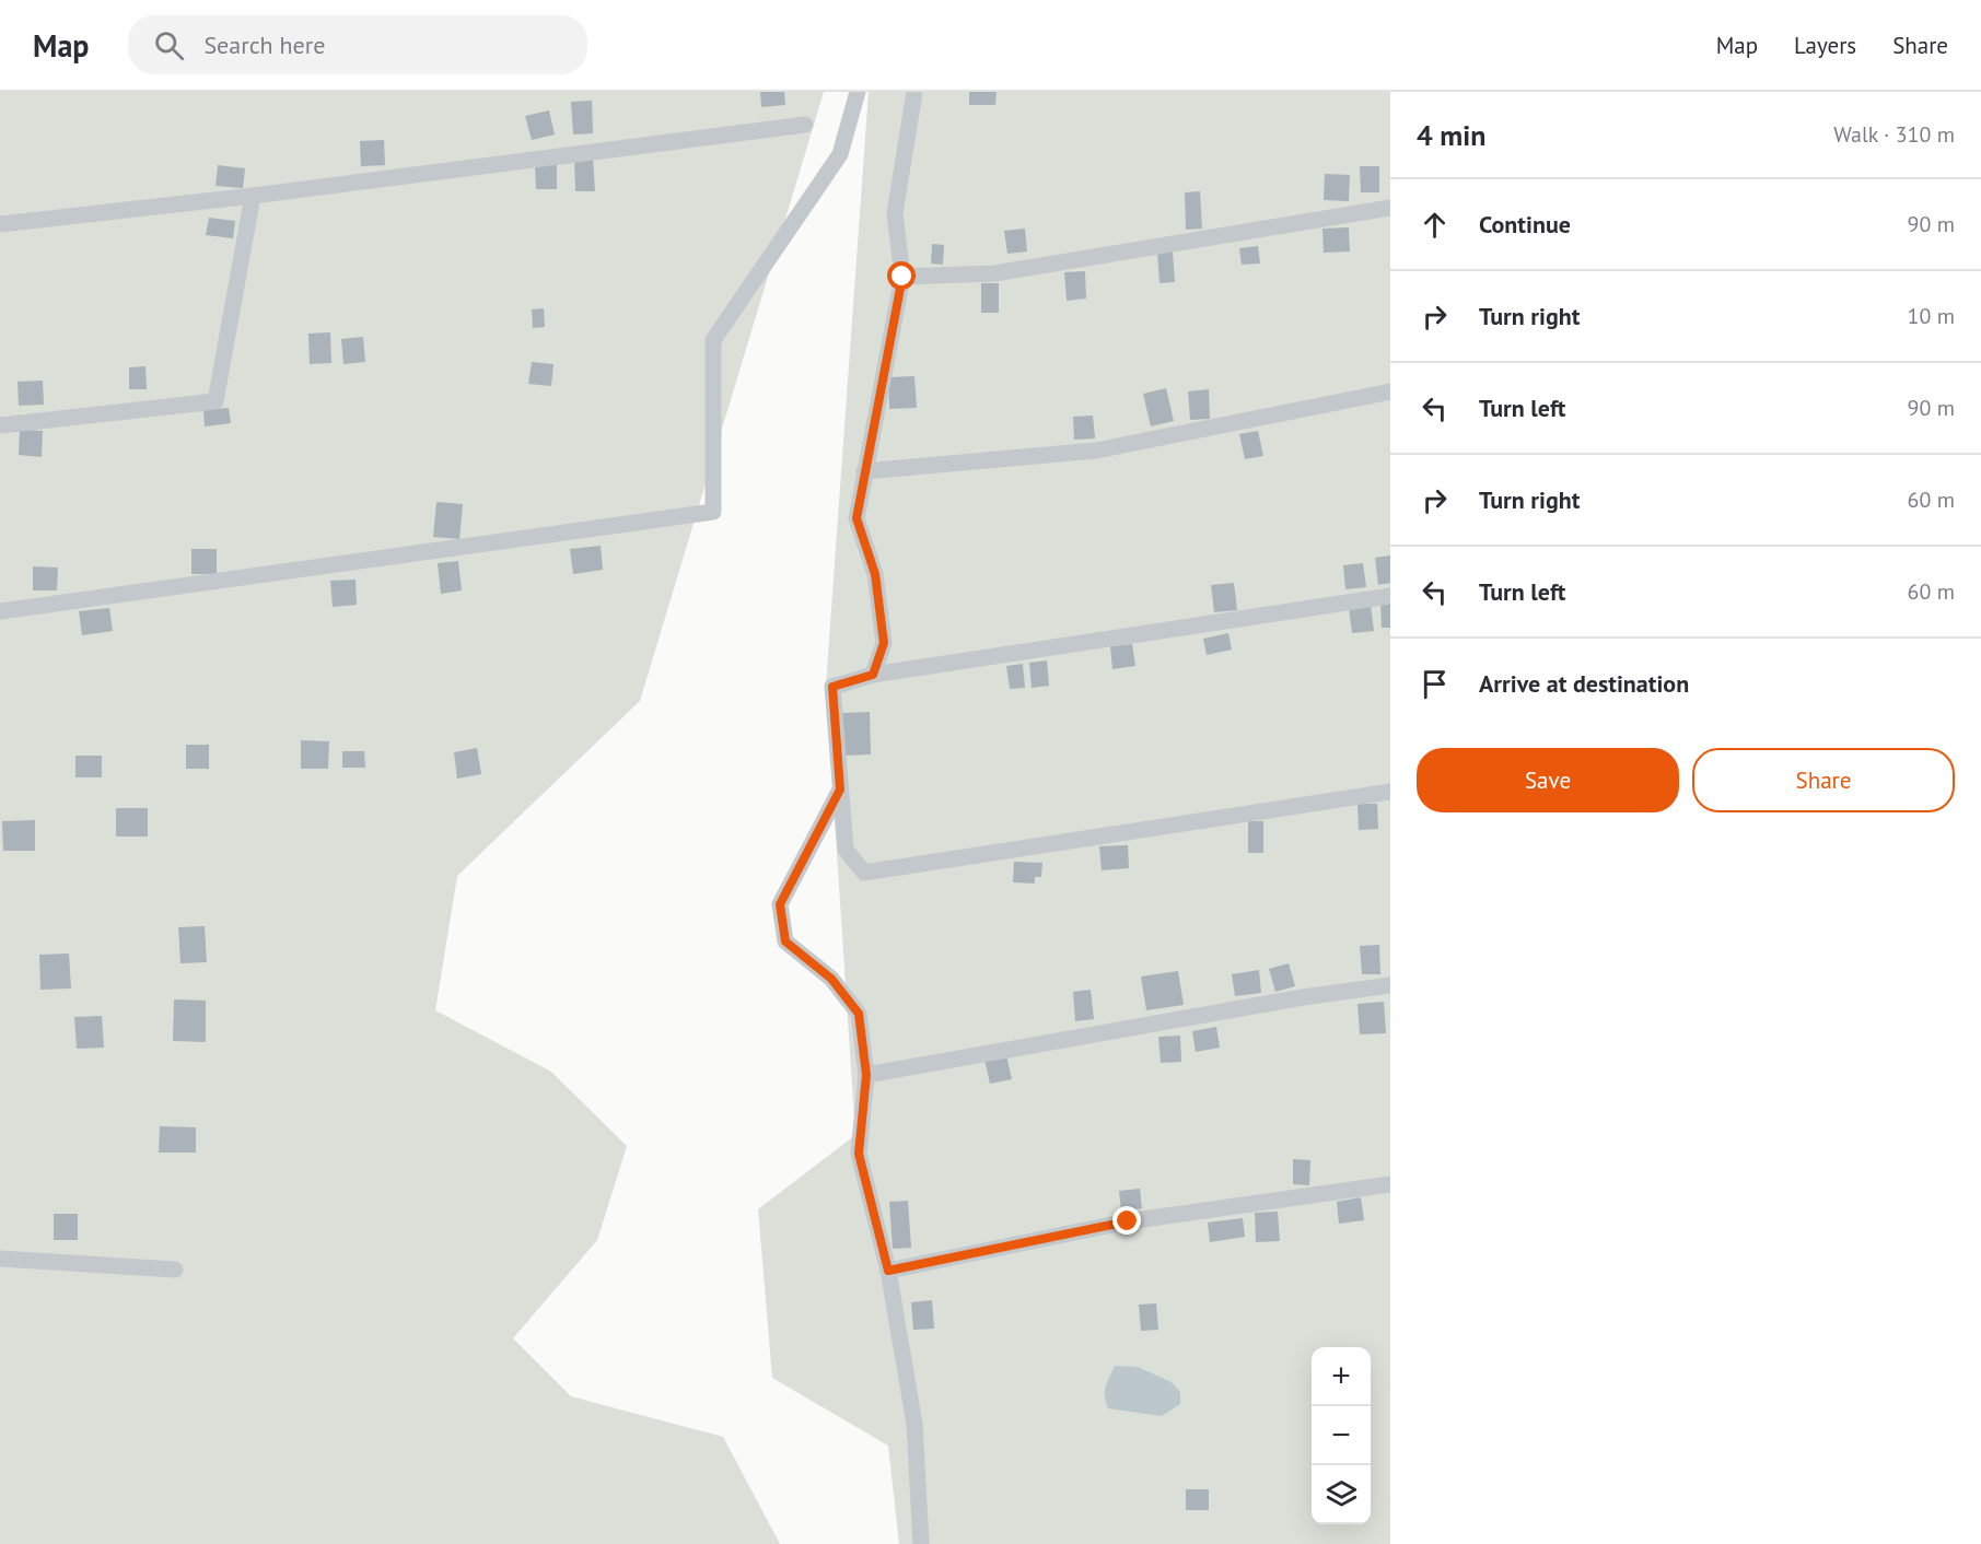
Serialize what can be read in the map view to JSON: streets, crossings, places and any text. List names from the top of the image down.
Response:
{
  "page": {
    "header": "Map",
    "search": "Search here",
    "nav": ["Map", "Layers", "Share"],
    "heading": ["4 min", "Walk · 310 m"],
    "list": [
      ["Continue", "90 m"],
      ["Turn right", "10 m"],
      ["Turn left", "90 m"],
      ["Turn right", "60 m"],
      ["Turn left", "60 m"],
      "Arrive at destination"
    ],
    "buttons": ["Save", "Share"],
    "map_buttons": ["+", "−"]
  }
}
